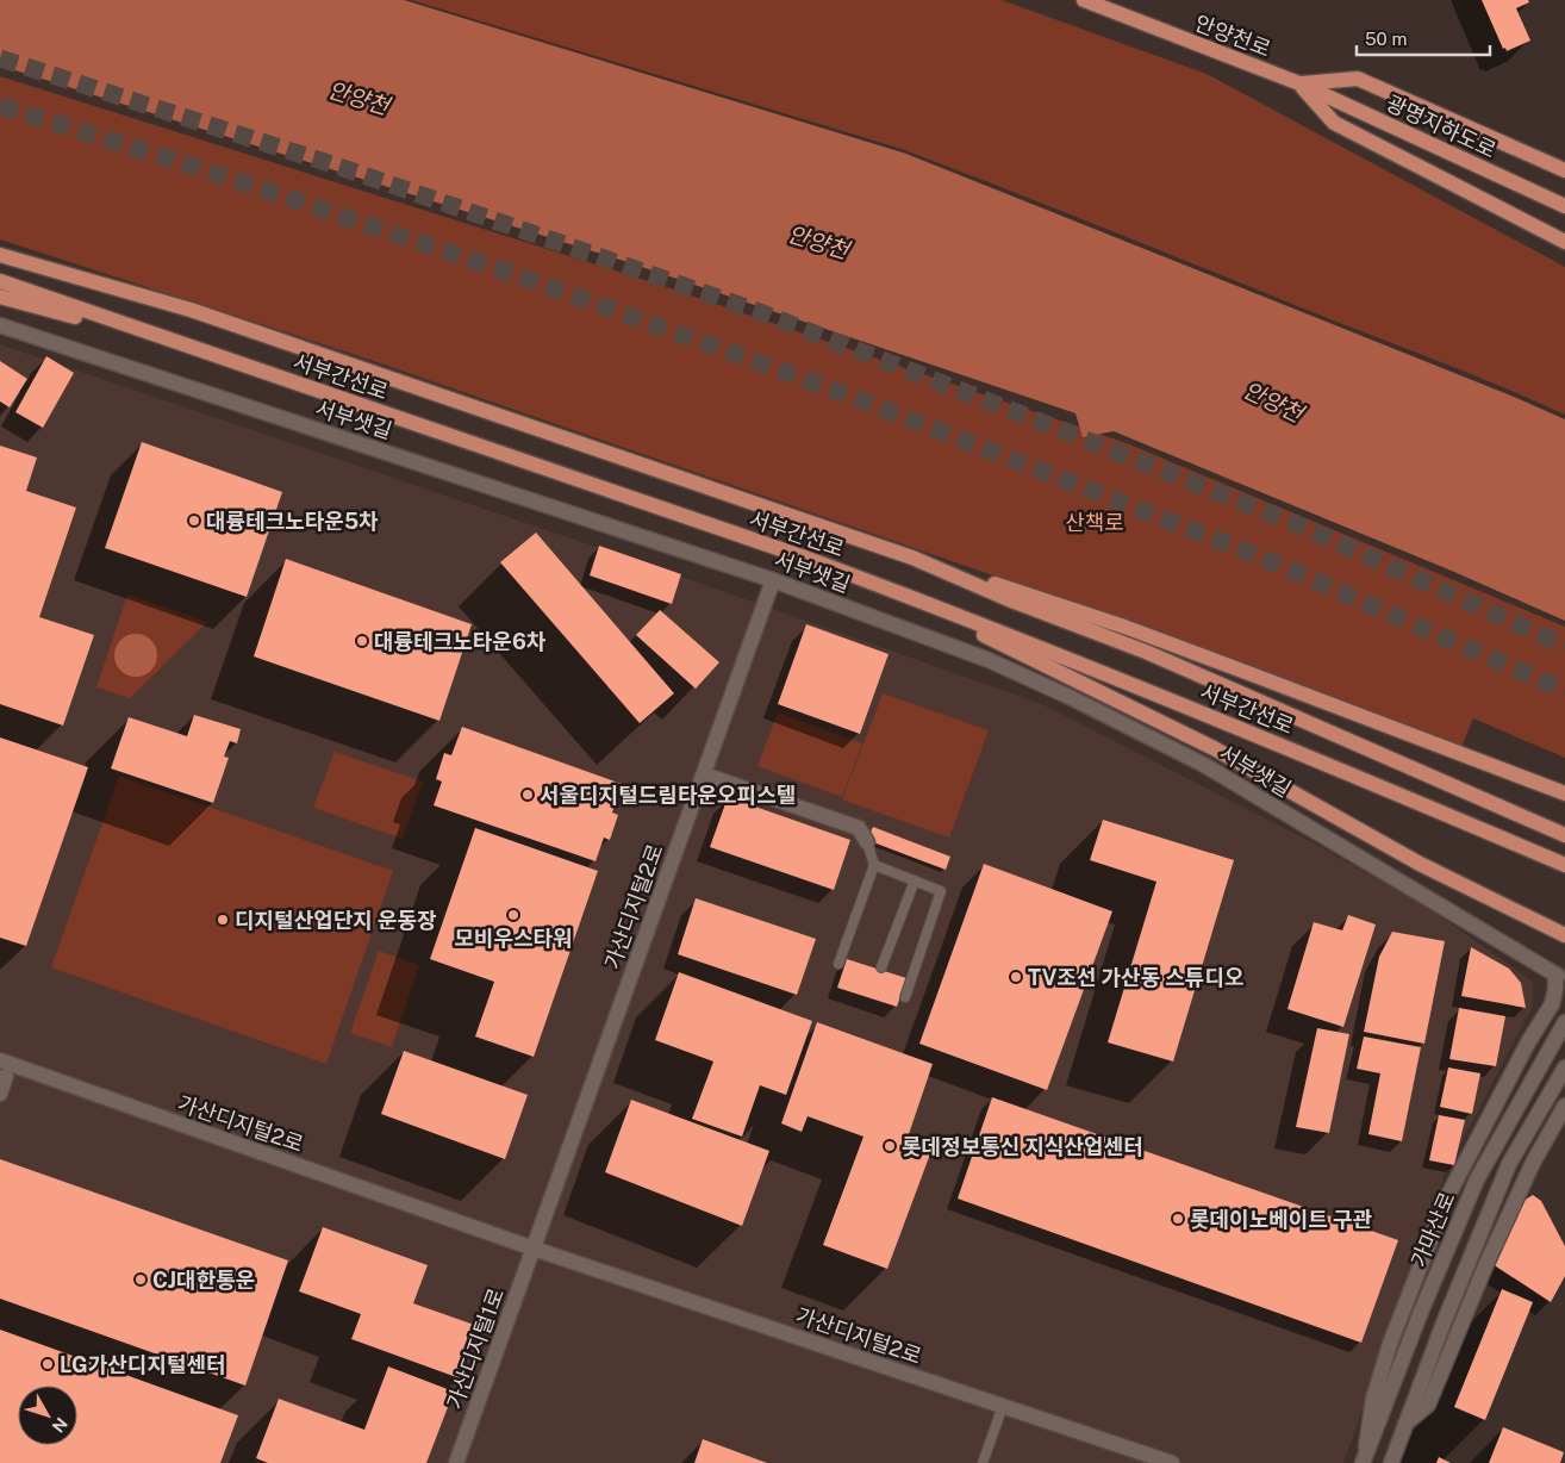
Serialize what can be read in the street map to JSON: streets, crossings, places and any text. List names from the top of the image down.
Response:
{
  "streets": {
    "main road": ["안양천로", "광명지하도로", "서부간선로"],
    "street": [
      "서부샛길",
      "가산디지털2로",
      "가마산로",
      "가산디지털1로"
    ]
  },
  "crossings": [
    ["안양천로", "광명지하도로"],
    ["서부샛길", "가산디지털2로"],
    ["서부샛길", "가마산로"],
    ["가산디지털2로", "가산디지털1로"]
  ],
  "water": ["안양천"],
  "parks": ["산책로"],
  "places": [
    "대륭테크노타운5차",
    "대륭테크노타운6차",
    "서울디지털드림타운오피스텔",
    "모비우스타워",
    "디지털산업단지 운동장",
    "TV조선 가산동 스튜디오",
    "롯데정보통신 지식산업센터",
    "롯데이노베이트 구관",
    "CJ대한통운",
    "LG가산디지털센터"
  ],
  "scale_bar": "50 m",
  "north": "bottom right"
}
